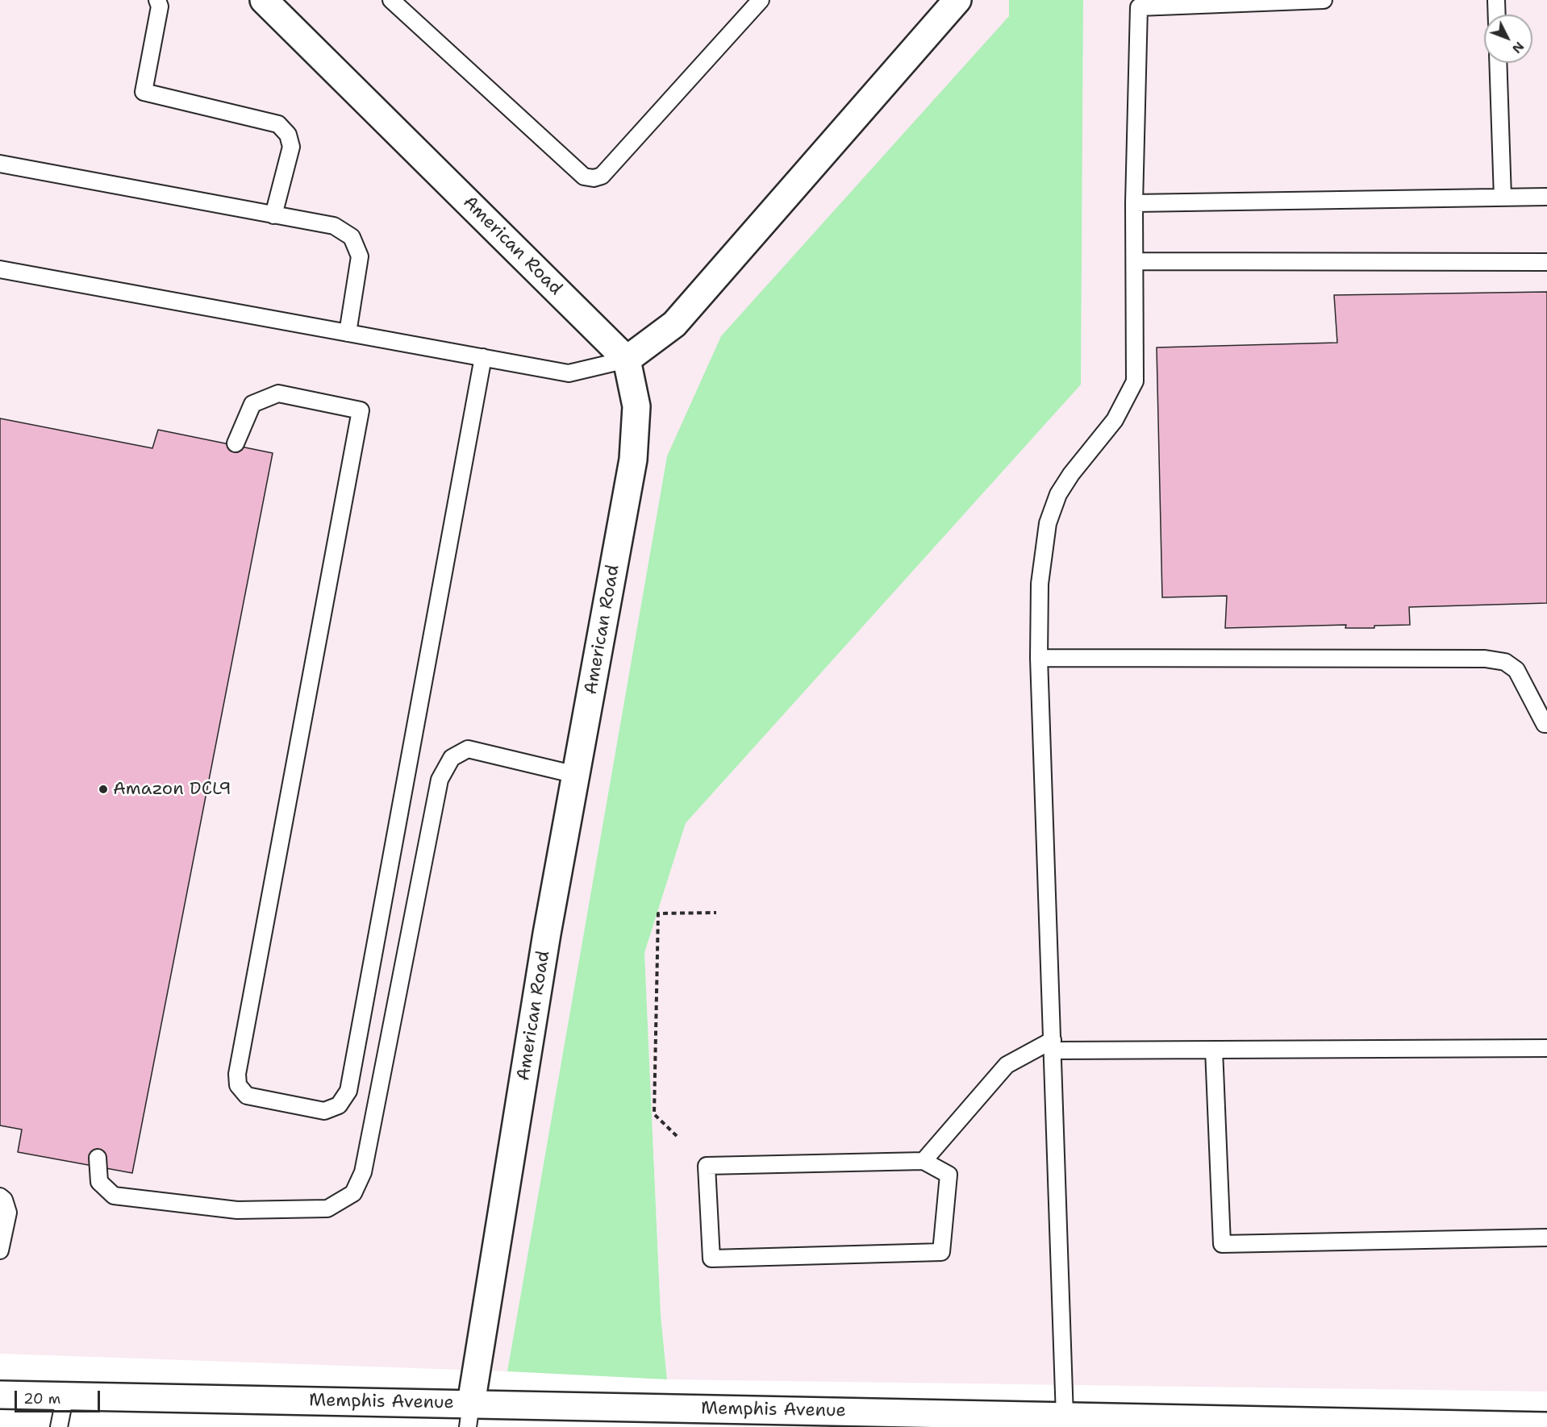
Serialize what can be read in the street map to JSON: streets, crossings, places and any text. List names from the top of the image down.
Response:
{
  "streets": {
    "street": ["American Road", "Memphis Avenue"]
  },
  "crossings": [
    ["American Road", "Memphis Avenue"]
  ],
  "places": ["Amazon DCL9"],
  "scale_bar": "20 m",
  "north": "bottom right"
}
